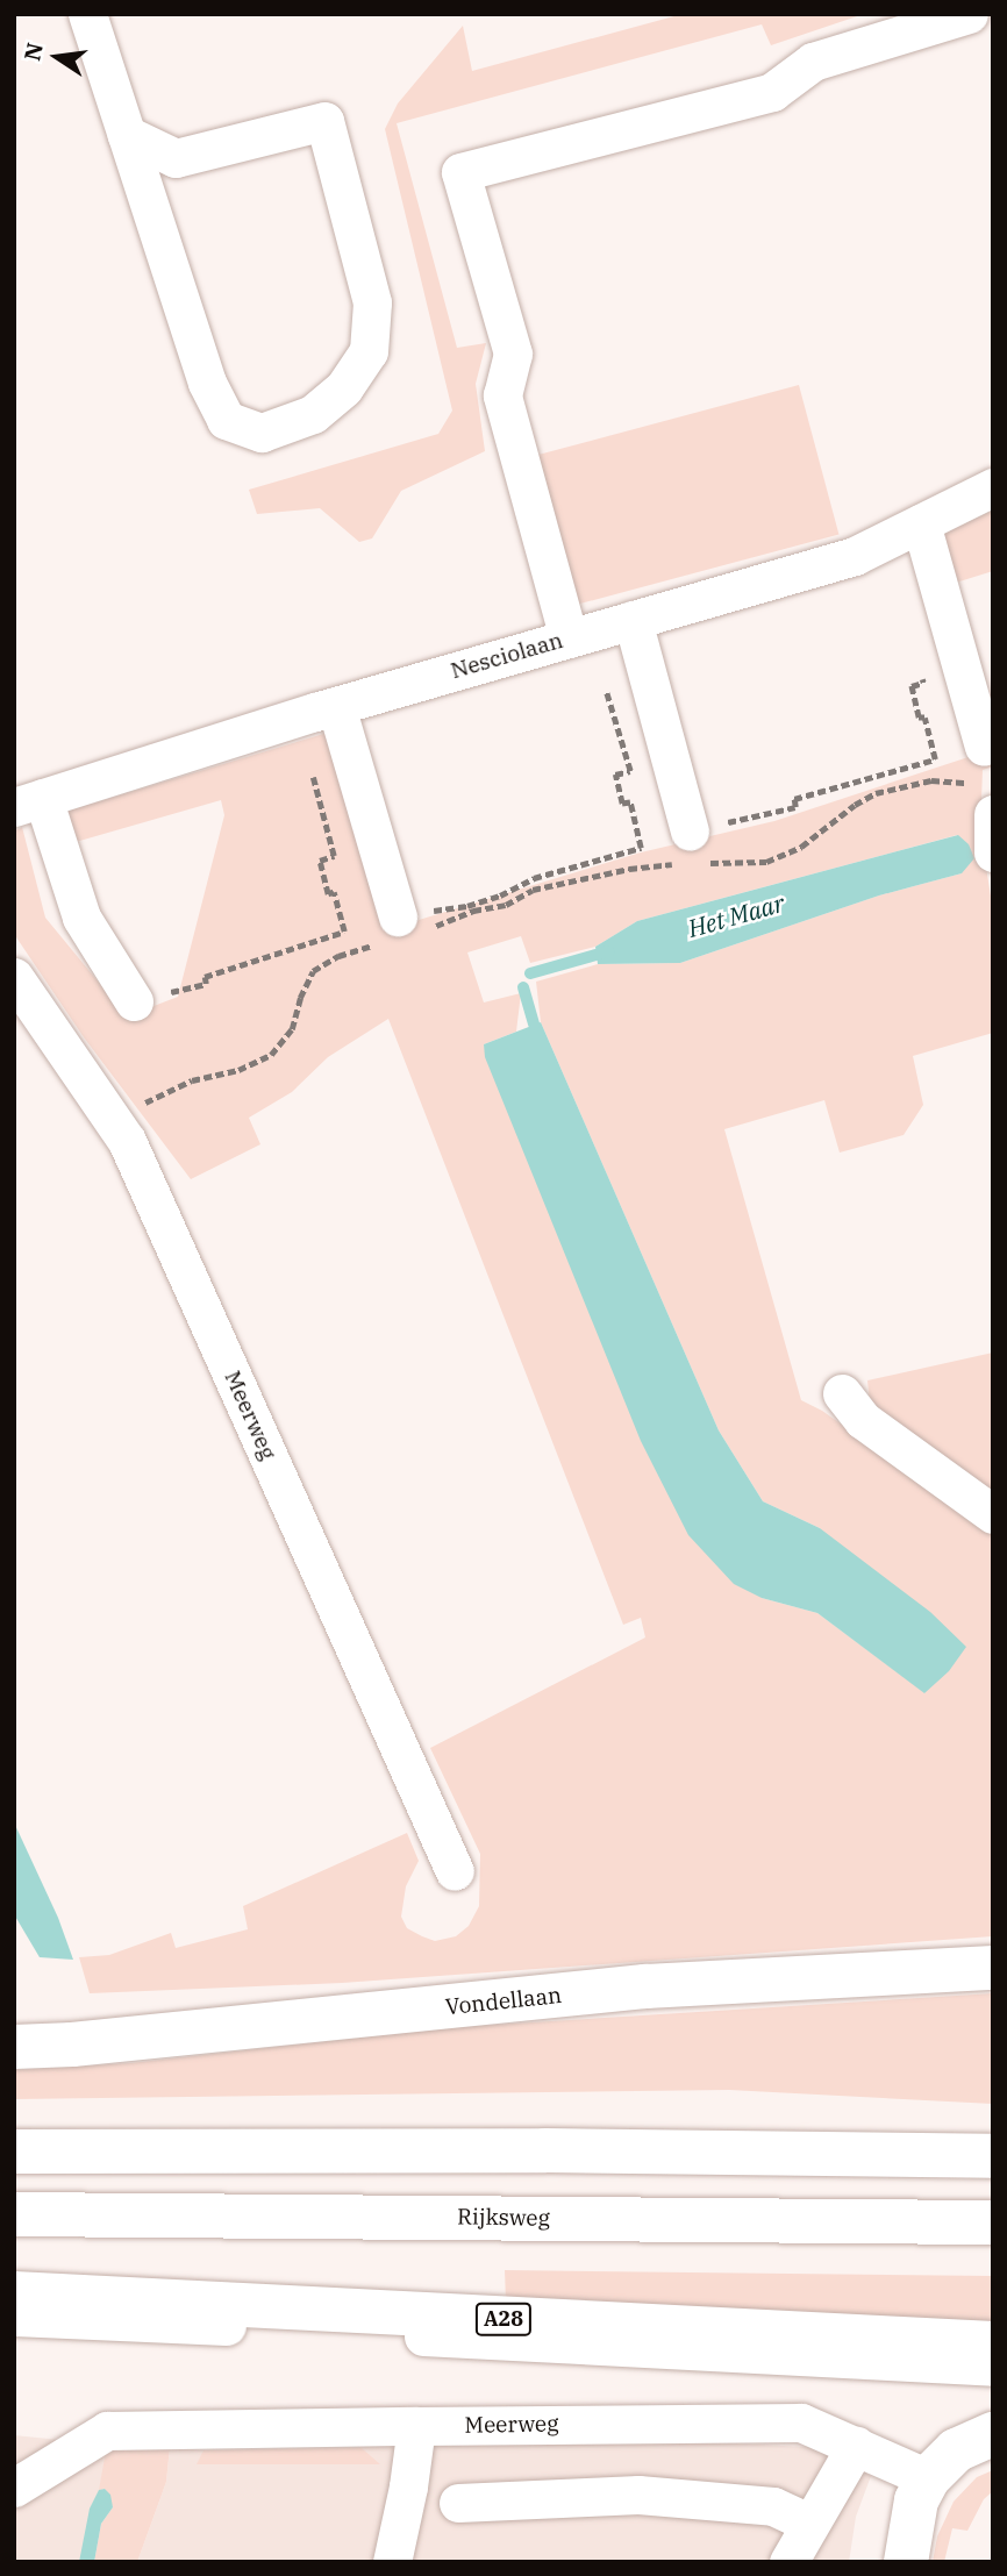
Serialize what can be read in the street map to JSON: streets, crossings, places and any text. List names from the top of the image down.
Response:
{
  "streets": {
    "main road": ["Vondellaan", "Rijksweg", "A28"],
    "street": ["Nesciolaan", "Meerweg"]
  },
  "water": ["Het Maar"],
  "north": "left"
}
